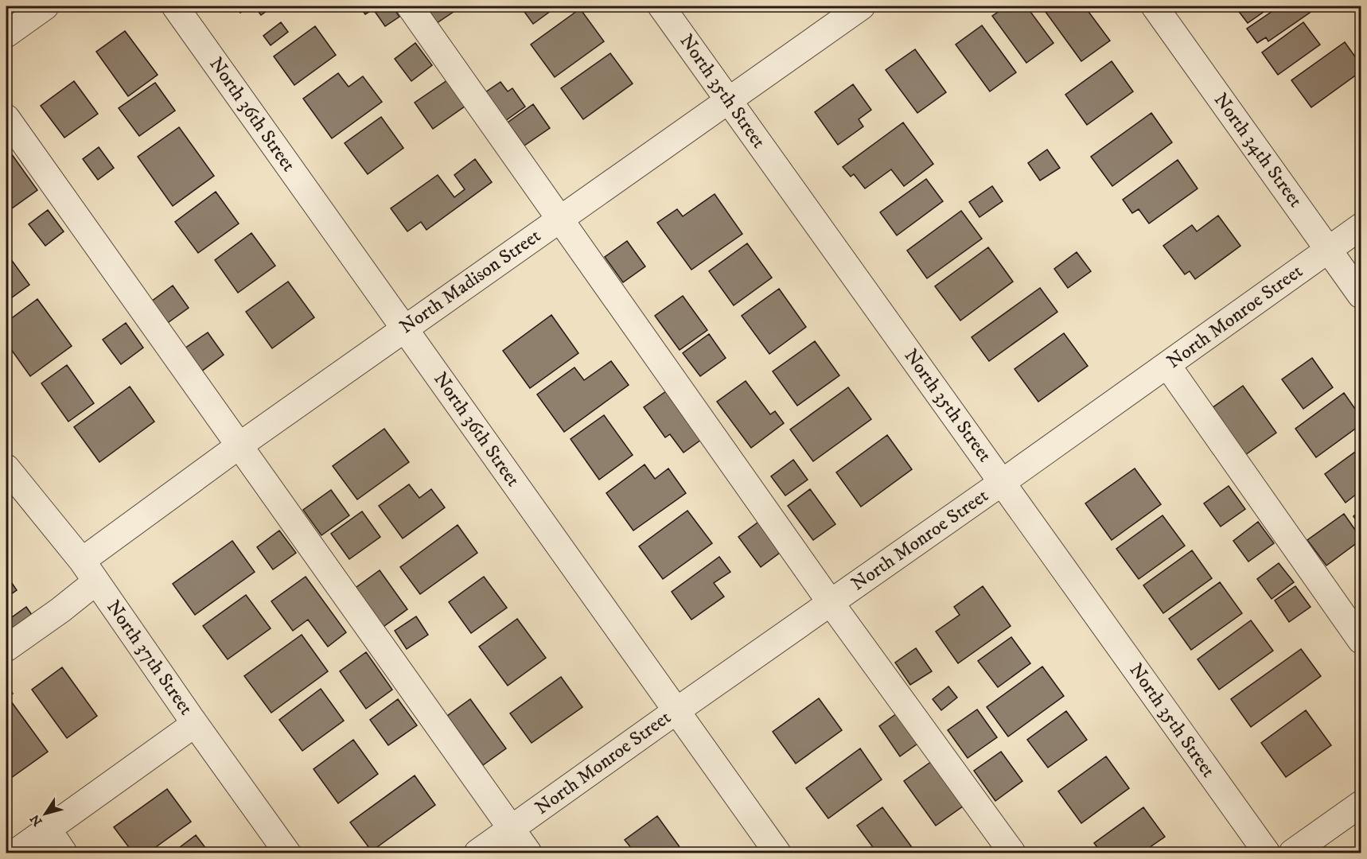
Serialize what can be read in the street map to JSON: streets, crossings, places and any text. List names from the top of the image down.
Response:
{
  "streets": {
    "street": [
      "North 35th Street",
      "North 36th Street",
      "North 34th Street",
      "North Madison Street",
      "North Monroe Street",
      "North 37th Street"
    ]
  },
  "crossings": [
    ["North 35th Street", "North Madison Street"],
    ["North 35th Street", "North Monroe Street"],
    ["North 36th Street", "North Madison Street"],
    ["North 36th Street", "North Monroe Street"],
    ["North 34th Street", "North Monroe Street"],
    ["North Madison Street", "North 37th Street"]
  ],
  "north": "bottom left"
}
